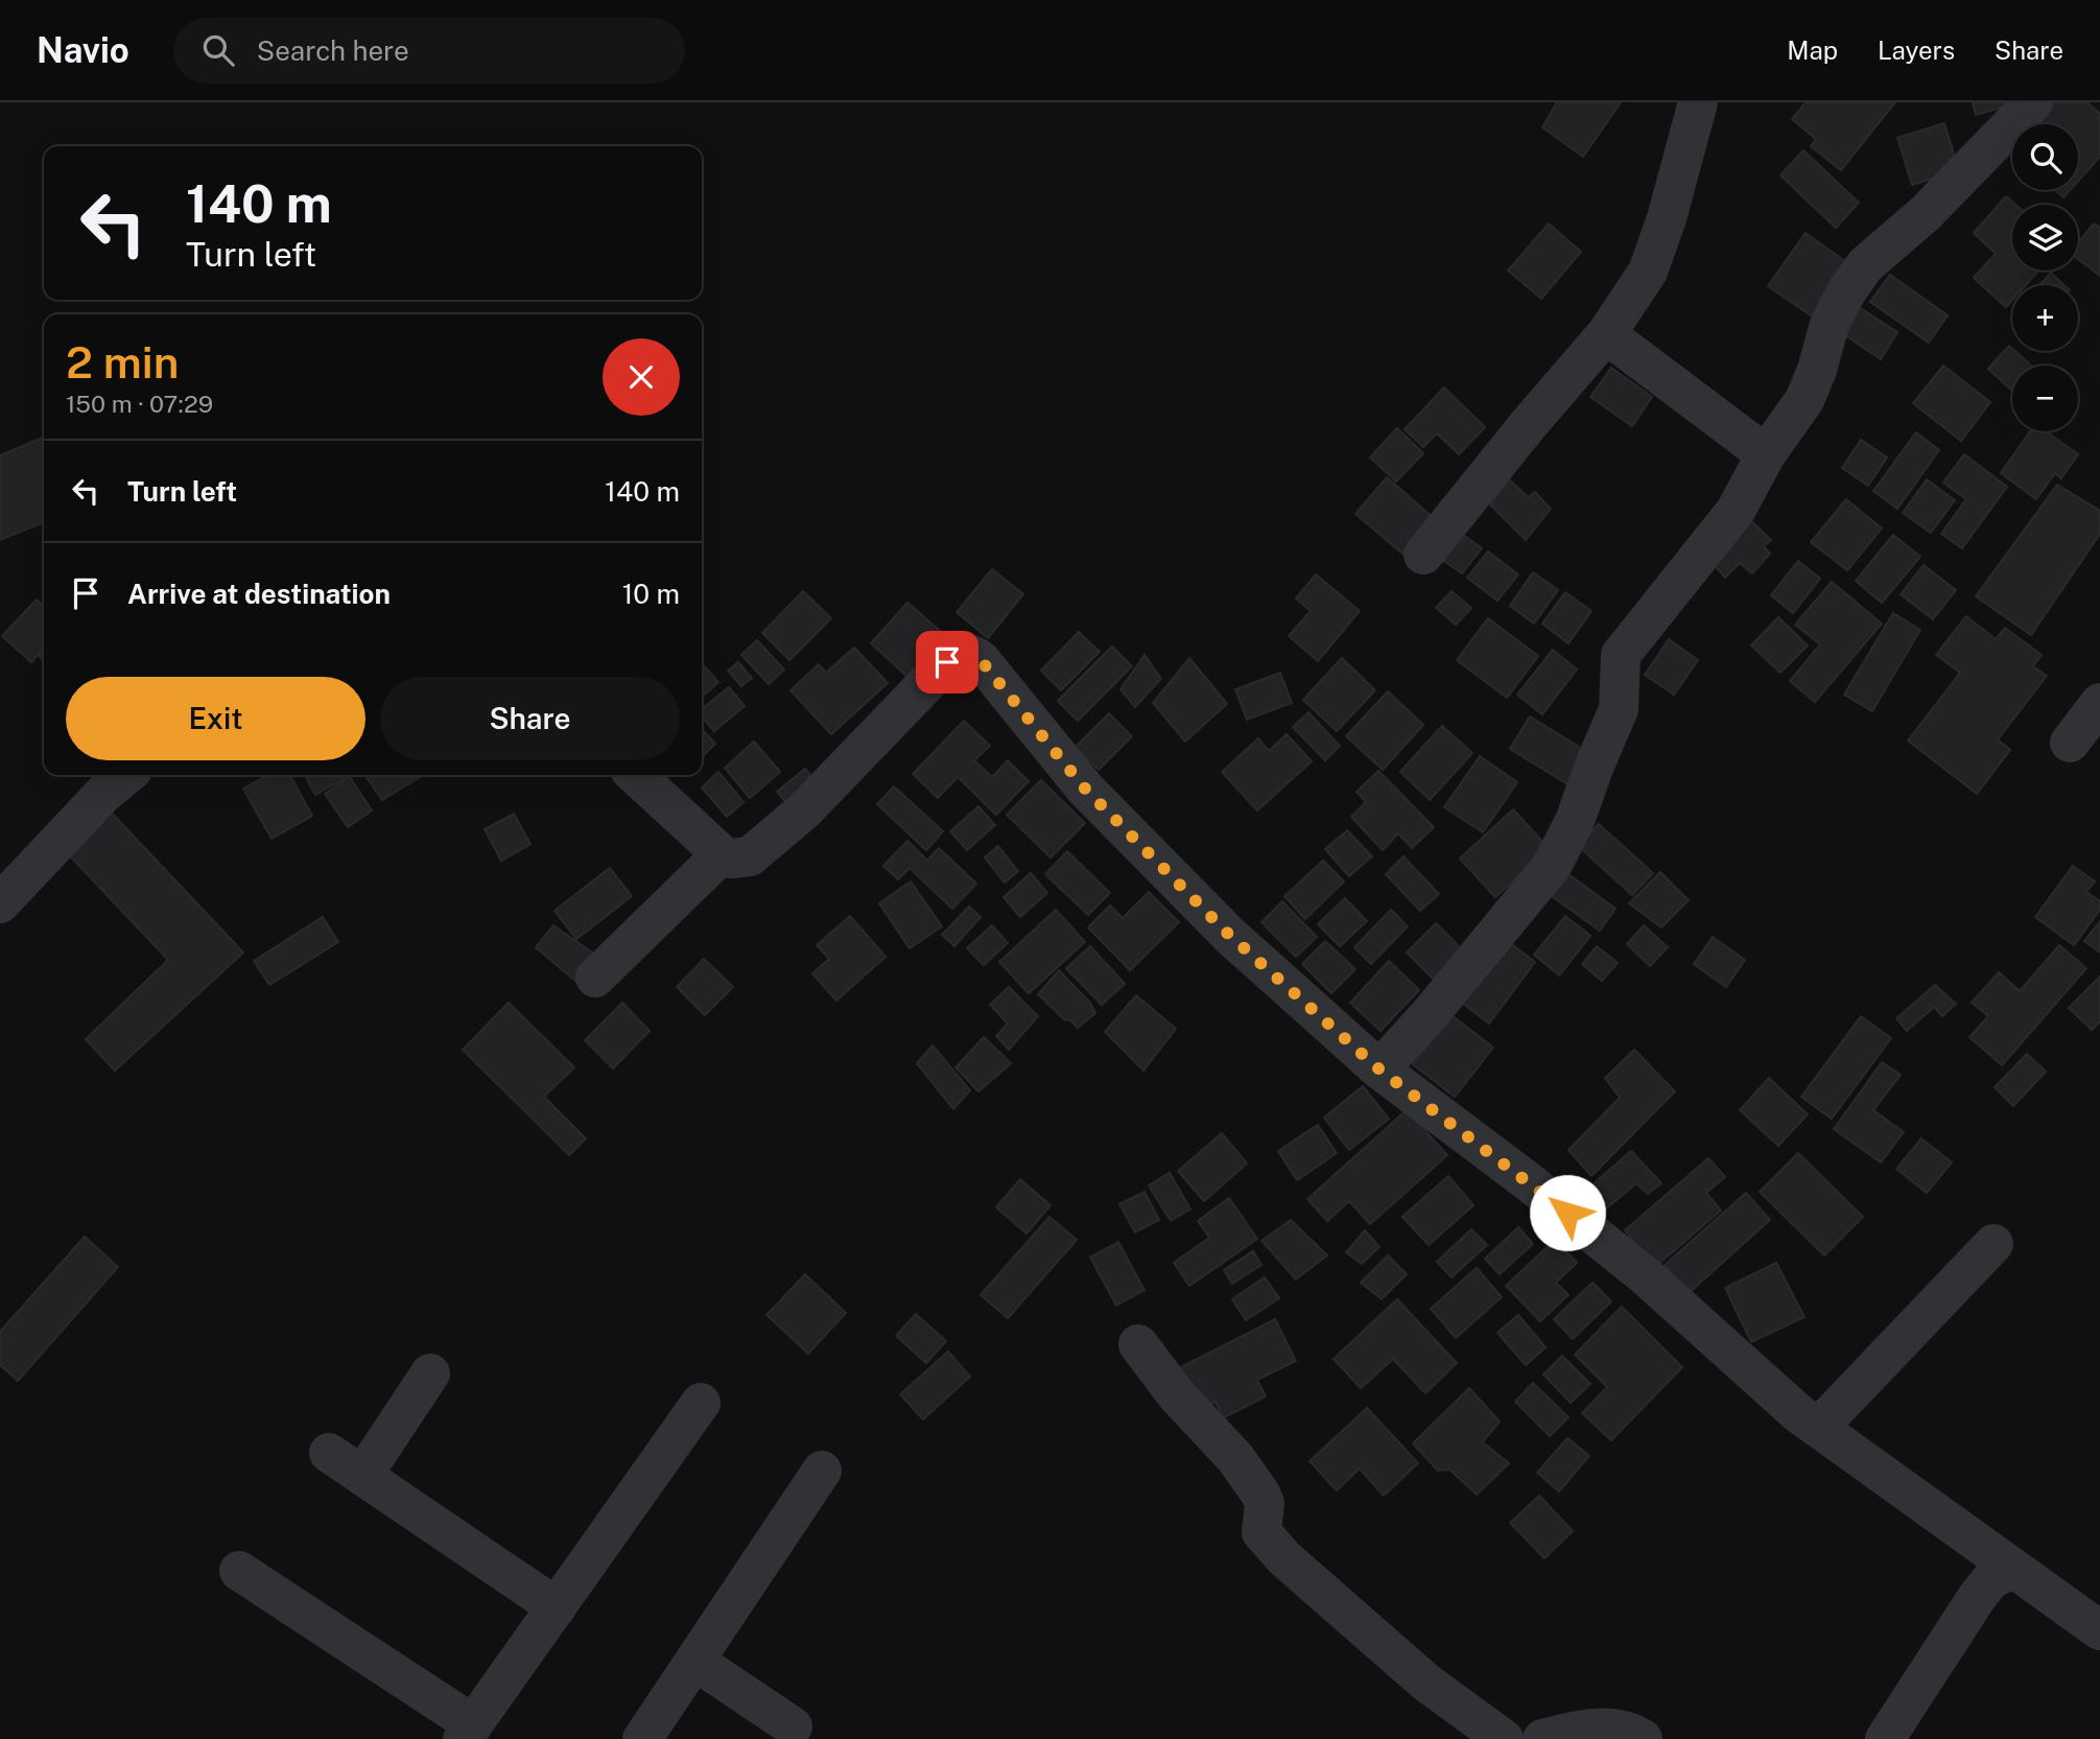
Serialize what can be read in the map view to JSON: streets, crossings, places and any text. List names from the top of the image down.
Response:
{
  "page": {
    "header": "Navio",
    "search": "Search here",
    "nav": ["Map", "Layers", "Share"],
    "map_buttons": ["+", "−"],
    "turn": ["140 m", "Turn left"],
    "heading": ["2 min", "150 m · 07:29"],
    "list": [
      {
        "name": "Turn left",
        "value": "140 m"
      },
      {
        "name": "Arrive at destination",
        "value": "10 m"
      }
    ],
    "buttons": ["Exit", "Share"]
  }
}
